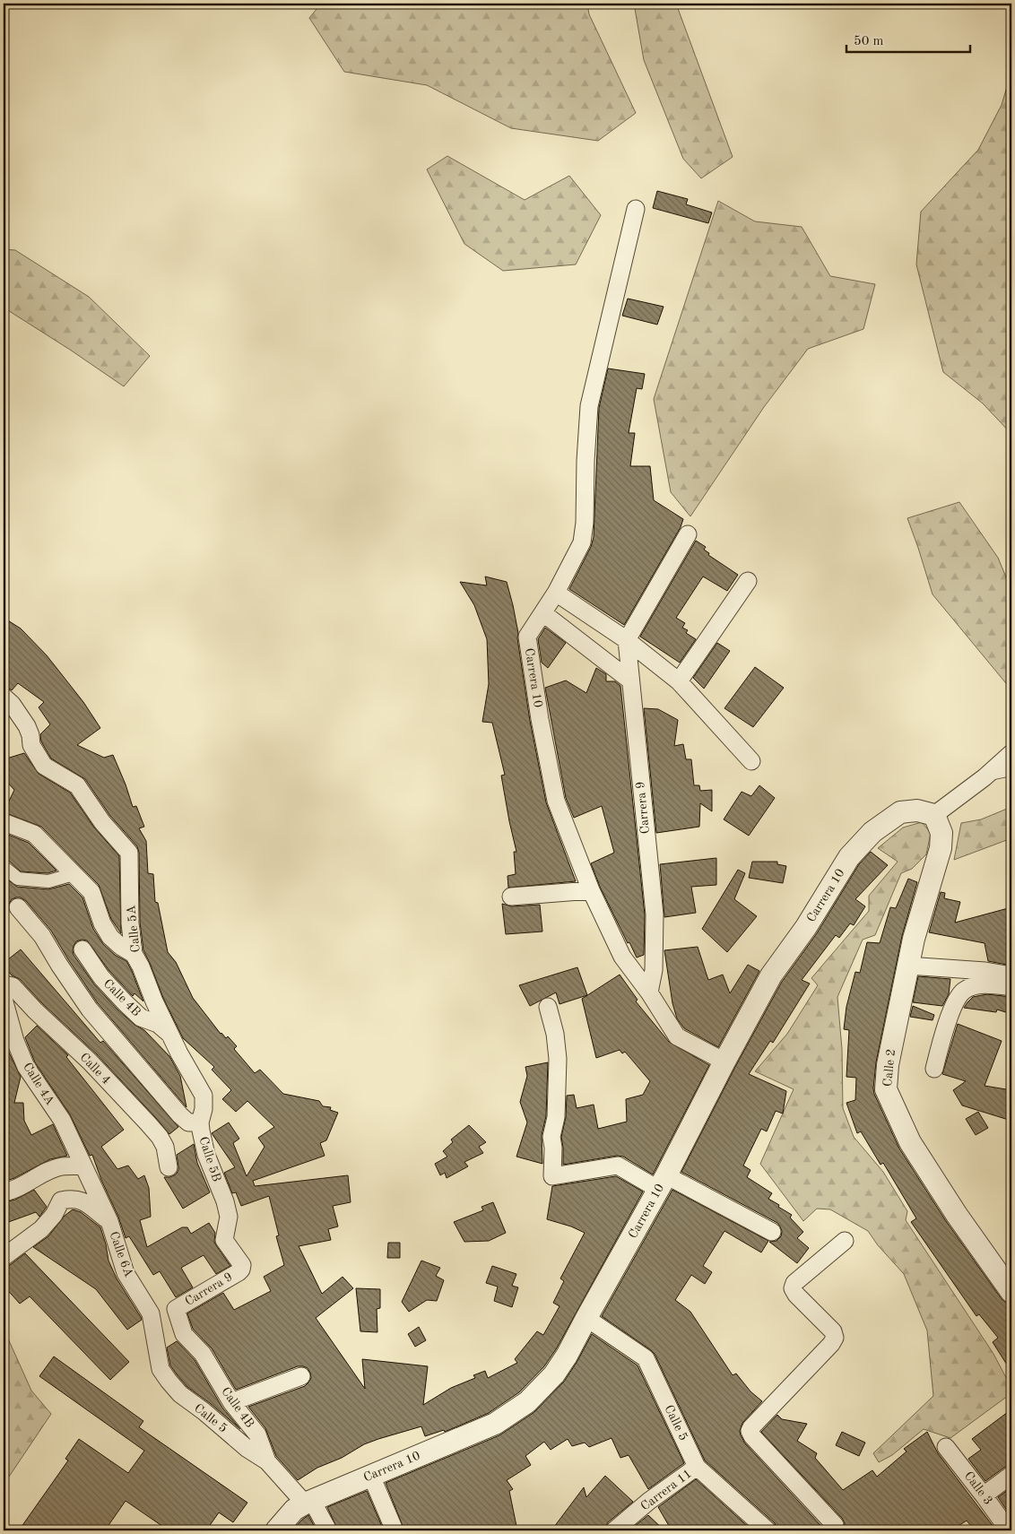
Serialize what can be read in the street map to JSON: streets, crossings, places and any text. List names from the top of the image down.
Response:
{
  "streets": {
    "street": [
      "Carrera 10",
      "Carrera 9",
      "Calle 5A",
      "Calle 4B",
      "Calle 2",
      "Calle 4",
      "Calle 4A",
      "Calle 5B",
      "Calle 6A",
      "Calle 5",
      "Calle 3",
      "Carrera 11"
    ]
  },
  "crossings": [
    ["Carrera 10", "Carrera 9"],
    ["Carrera 10", "Calle 4B"],
    ["Carrera 10", "Calle 2"],
    ["Carrera 10", "Calle 5"],
    ["Carrera 9", "Calle 4B"],
    ["Carrera 9", "Calle 5B"],
    ["Calle 5A", "Calle 5B"],
    ["Calle 4B", "Calle 5B"],
    ["Calle 4B", "Calle 5"],
    ["Calle 4", "Calle 4A"],
    ["Calle 4A", "Calle 6A"],
    ["Calle 6A", "Calle 5"],
    ["Calle 5", "Carrera 11"]
  ],
  "scale_bar": "50 m"
}
